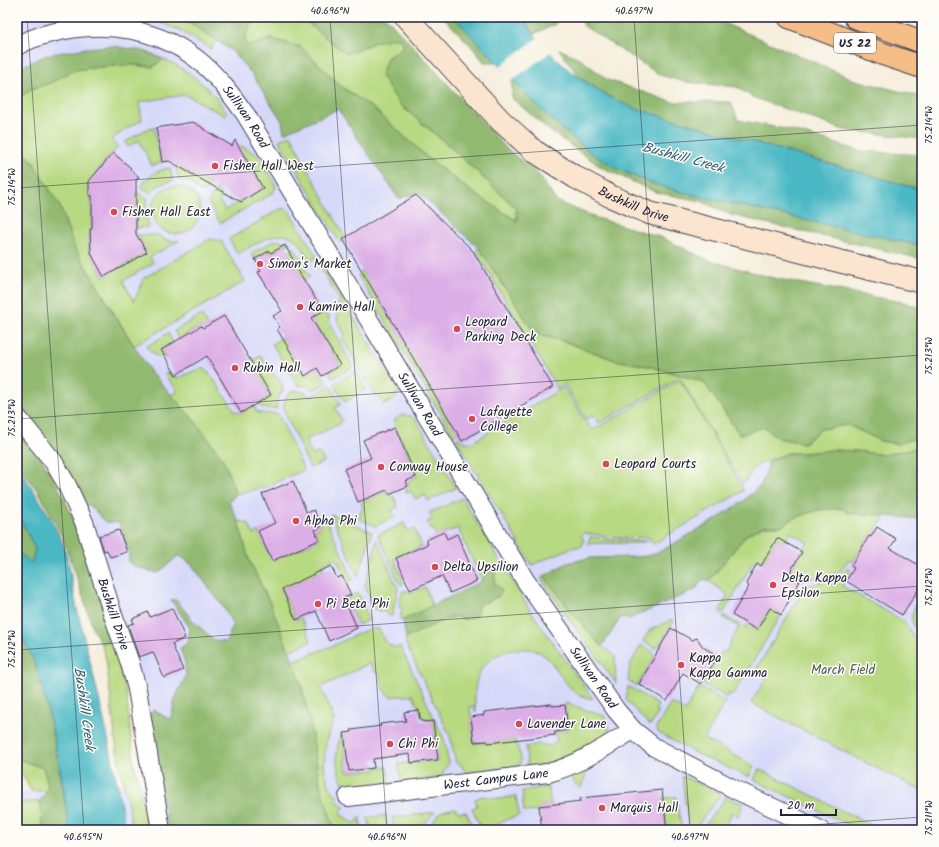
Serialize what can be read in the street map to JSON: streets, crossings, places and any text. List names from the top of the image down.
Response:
{
  "streets": {
    "highway": ["US 22"],
    "street": ["Sullivan Road", "Bushkill Drive", "West Campus Lane"]
  },
  "crossings": [
    ["Sullivan Road", "West Campus Lane"]
  ],
  "water": ["Bushkill Creek"],
  "parks": ["March Field"],
  "places": [
    "Fisher Hall West",
    "Fisher Hall East",
    "Simon's Market",
    "Kamine Hall",
    "Leopard Parking Deck",
    "Rubin Hall",
    "Lafayette College",
    "Leopard Courts",
    "Conway House",
    "Alpha Phi",
    "Delta Upsilion",
    "Delta Kappa Epsilon",
    "Pi Beta Phi",
    "Kappa Kappa Gamma",
    "Lavender Lane",
    "Chi Phi",
    "Marquis Hall"
  ],
  "scale_bar": "20 m",
  "coordinates": [
    "40.696°N",
    "40.697°N",
    "75.214°W",
    "75.213°W",
    "75.212°W",
    "75.211°W",
    "40.695°N"
  ]
}
